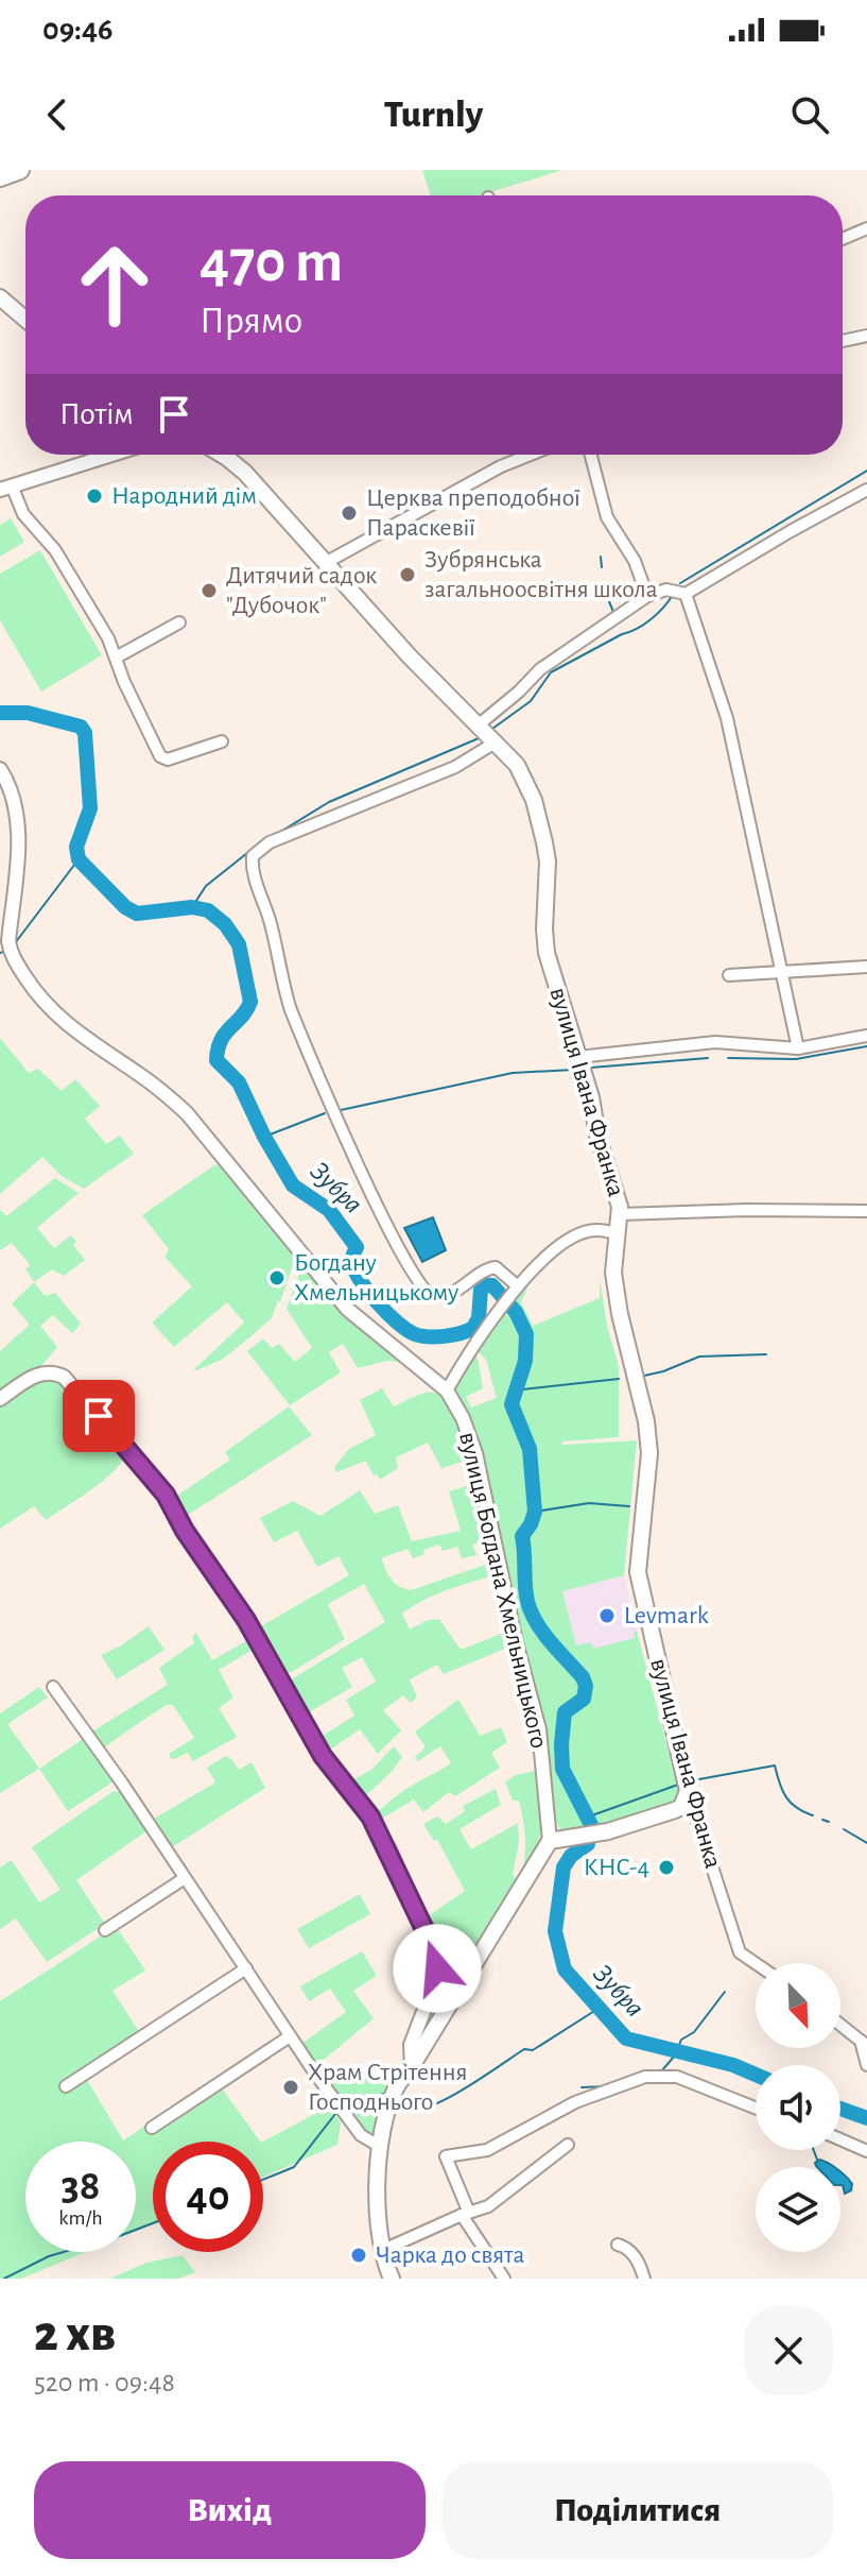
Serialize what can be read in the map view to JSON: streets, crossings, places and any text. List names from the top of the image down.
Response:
{
  "streets": {
    "main road": ["вулиця Івана Франка"],
    "street": ["вулиця Богдана Хмельницького"]
  },
  "water": ["Зубра"],
  "places": [
    "Народний дім",
    "Церква преподобної Параскевії",
    "Зубрянська загальноосвітня школа",
    "Дитячий садок \"Дубочок\"",
    "Богдану Хмельницькому",
    "Levmark",
    "КНС-4",
    "Храм Стрітення Господнього",
    "Чарка до свята"
  ],
  "north": "bottom right",
  "page": {
    "status": "09:46",
    "header": "Turnly",
    "turn": ["470 m", "Прямо"],
    "then": "Потім",
    "speed": "38 km/h",
    "limit": "40",
    "heading": ["2 хв", "520 m · 09:48"],
    "buttons": ["Вихід", "Поділитися"]
  }
}
